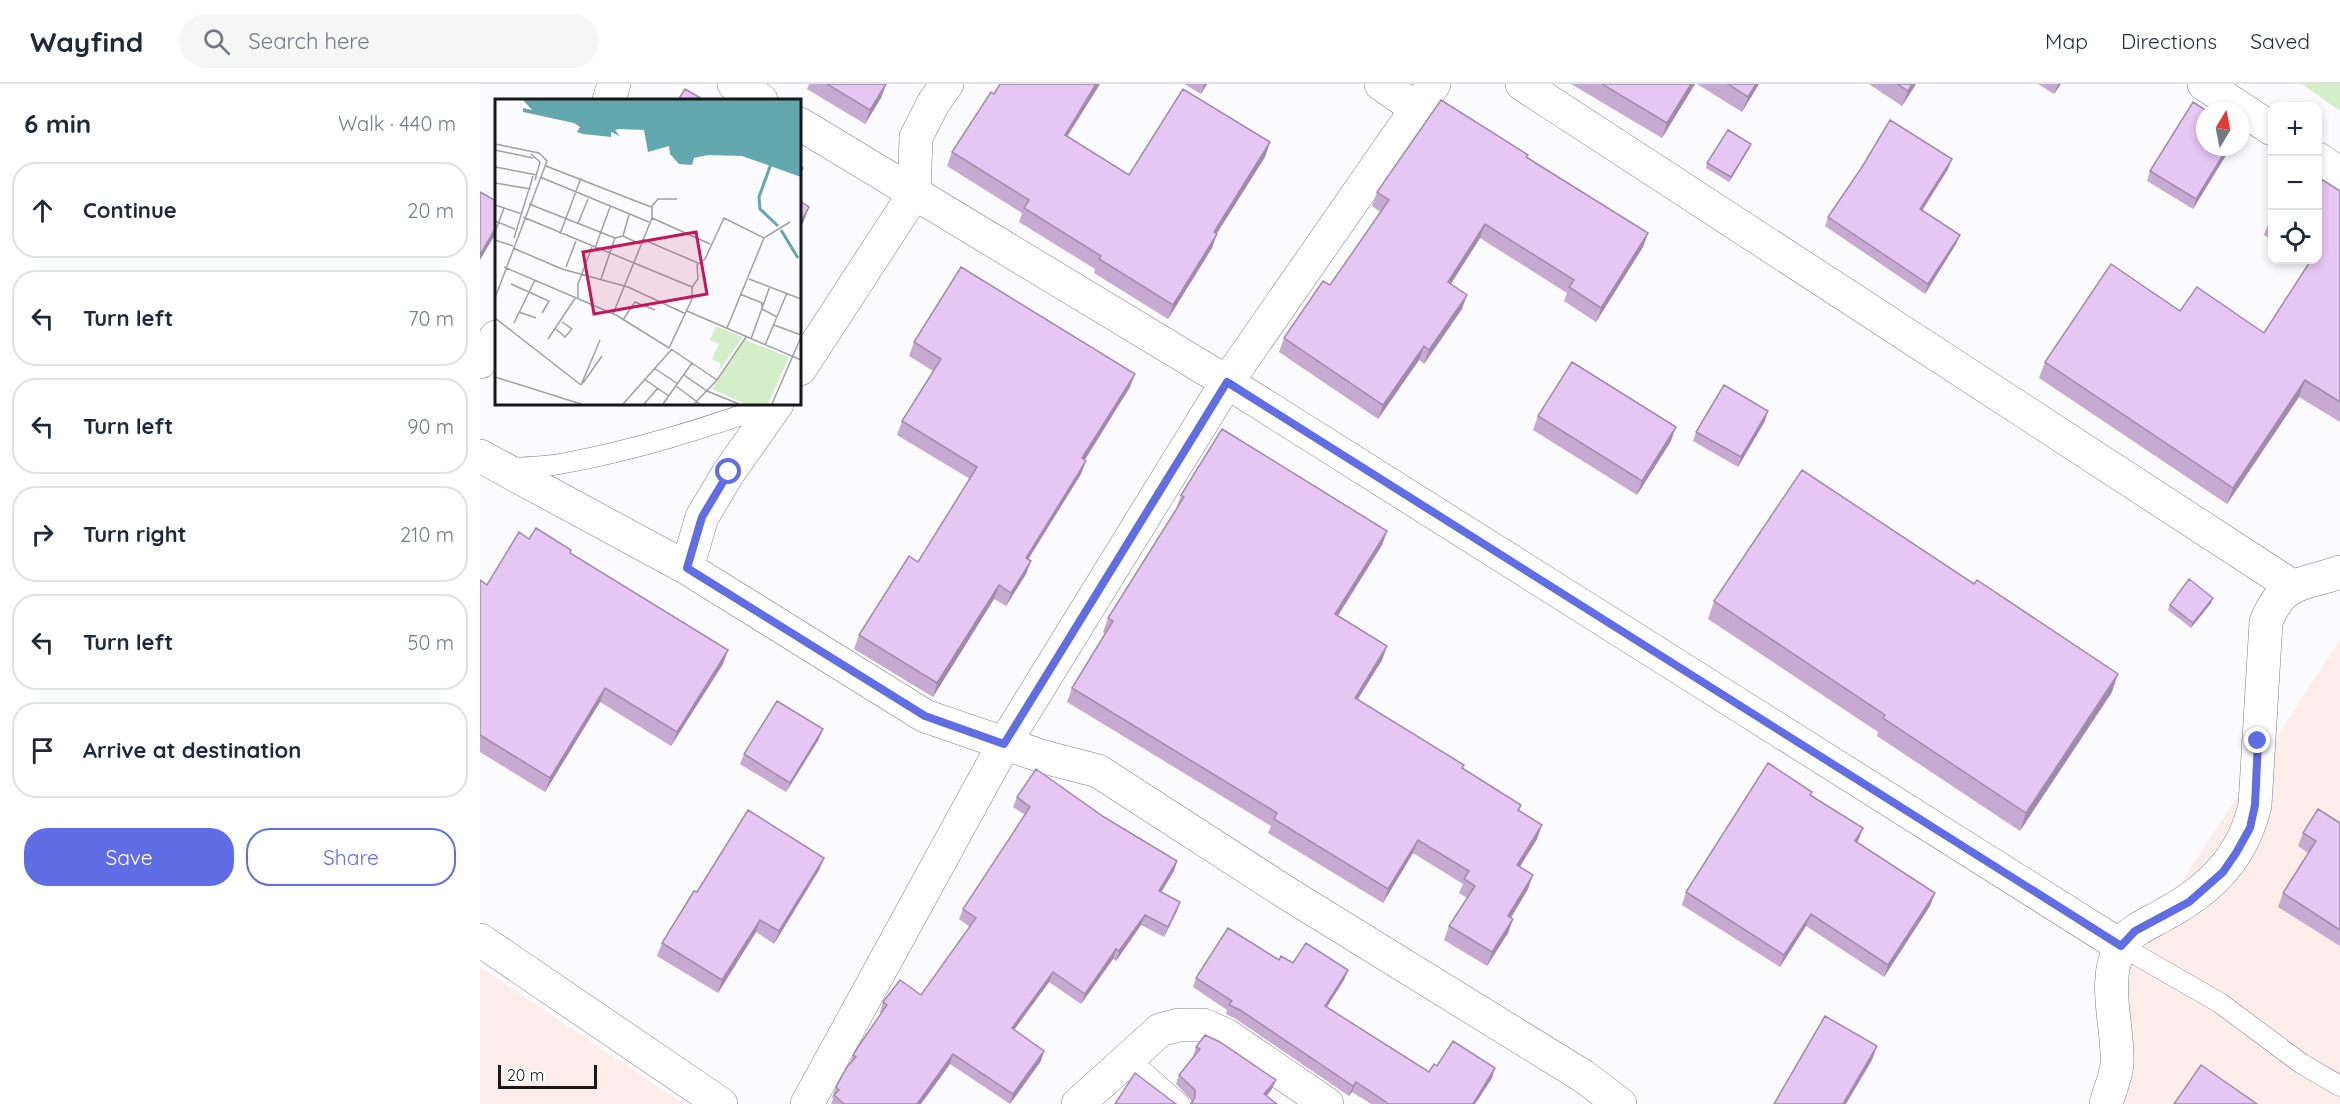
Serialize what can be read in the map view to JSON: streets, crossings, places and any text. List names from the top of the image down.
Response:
{
  "scale_bar": "20 m",
  "north": "top",
  "page": {
    "header": "Wayfind",
    "search": "Search here",
    "nav": ["Map", "Directions", "Saved"],
    "heading": ["6 min", "Walk · 440 m"],
    "map_buttons": ["+", "−"],
    "list": [
      ["Continue", "20 m"],
      ["Turn left", "70 m"],
      ["Turn left", "90 m"],
      ["Turn right", "210 m"],
      ["Turn left", "50 m"],
      "Arrive at destination"
    ],
    "buttons": ["Save", "Share"],
    "scale": "20 m"
  }
}
